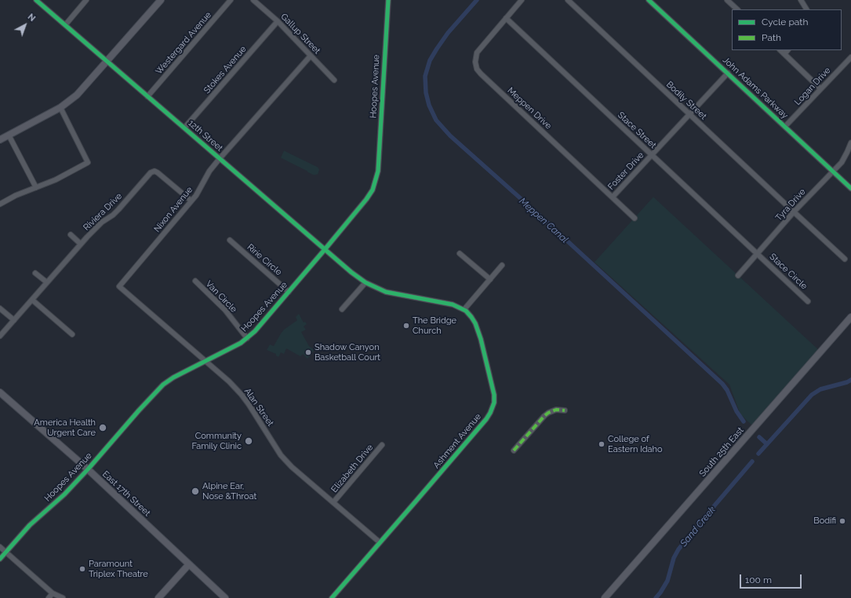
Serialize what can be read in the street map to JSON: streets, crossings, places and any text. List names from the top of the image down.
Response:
{
  "streets": {
    "main road": ["South 25th East", "East 17th Street"],
    "street": [
      "Gallup Street",
      "Westergard Avenue",
      "Stokes Avenue",
      "Hoopes Avenue",
      "Logan Drive",
      "John Adams Parkway",
      "Bodily Street",
      "Meppen Drive",
      "Stace Street",
      "12th Street",
      "Foster Drive",
      "Tyra Drive",
      "Nixon Avenue",
      "Riviera Drive",
      "Ririe Circle",
      "Stace Circle",
      "Van Circle",
      "Alan Street",
      "Ashment Avenue",
      "Elizabeth Drive"
    ]
  },
  "crossings": [
    ["Gallup Street", "Stokes Avenue"],
    ["Gallup Street", "Nixon Avenue"],
    ["Westergard Avenue", "12th Street"],
    ["Stokes Avenue", "12th Street"],
    ["Hoopes Avenue", "12th Street"],
    ["Hoopes Avenue", "Ririe Circle"],
    ["Hoopes Avenue", "Van Circle"],
    ["Hoopes Avenue", "Alan Street"],
    ["Hoopes Avenue", "East 17th Street"],
    ["Logan Drive", "John Adams Parkway"],
    ["John Adams Parkway", "Foster Drive"],
    ["John Adams Parkway", "Tyra Drive"],
    ["Bodily Street", "Foster Drive"],
    ["Bodily Street", "Tyra Drive"],
    ["Meppen Drive", "Stace Street"],
    ["Meppen Drive", "Foster Drive"],
    ["Stace Street", "Foster Drive"],
    ["Stace Street", "Tyra Drive"],
    ["Stace Street", "Stace Circle"],
    ["12th Street", "Nixon Avenue"],
    ["Tyra Drive", "Stace Circle"],
    ["Nixon Avenue", "Riviera Drive"],
    ["Nixon Avenue", "Alan Street"],
    ["Alan Street", "Ashment Avenue"],
    ["Alan Street", "Elizabeth Drive"]
  ],
  "water": ["Meppen Canal", "Sand Creek"],
  "places": [
    "The Bridge Church",
    "Shadow Canyon Basketball Court",
    "America Health Urgent Care",
    "Community Family Clinic",
    "College of Eastern Idaho",
    "Alpine Ear, Nose &Throat",
    "Bodifi",
    "Paramount Triplex Theatre"
  ],
  "legend": ["Cycle path", "Path"],
  "scale_bar": "100 m",
  "north": "top right"
}
